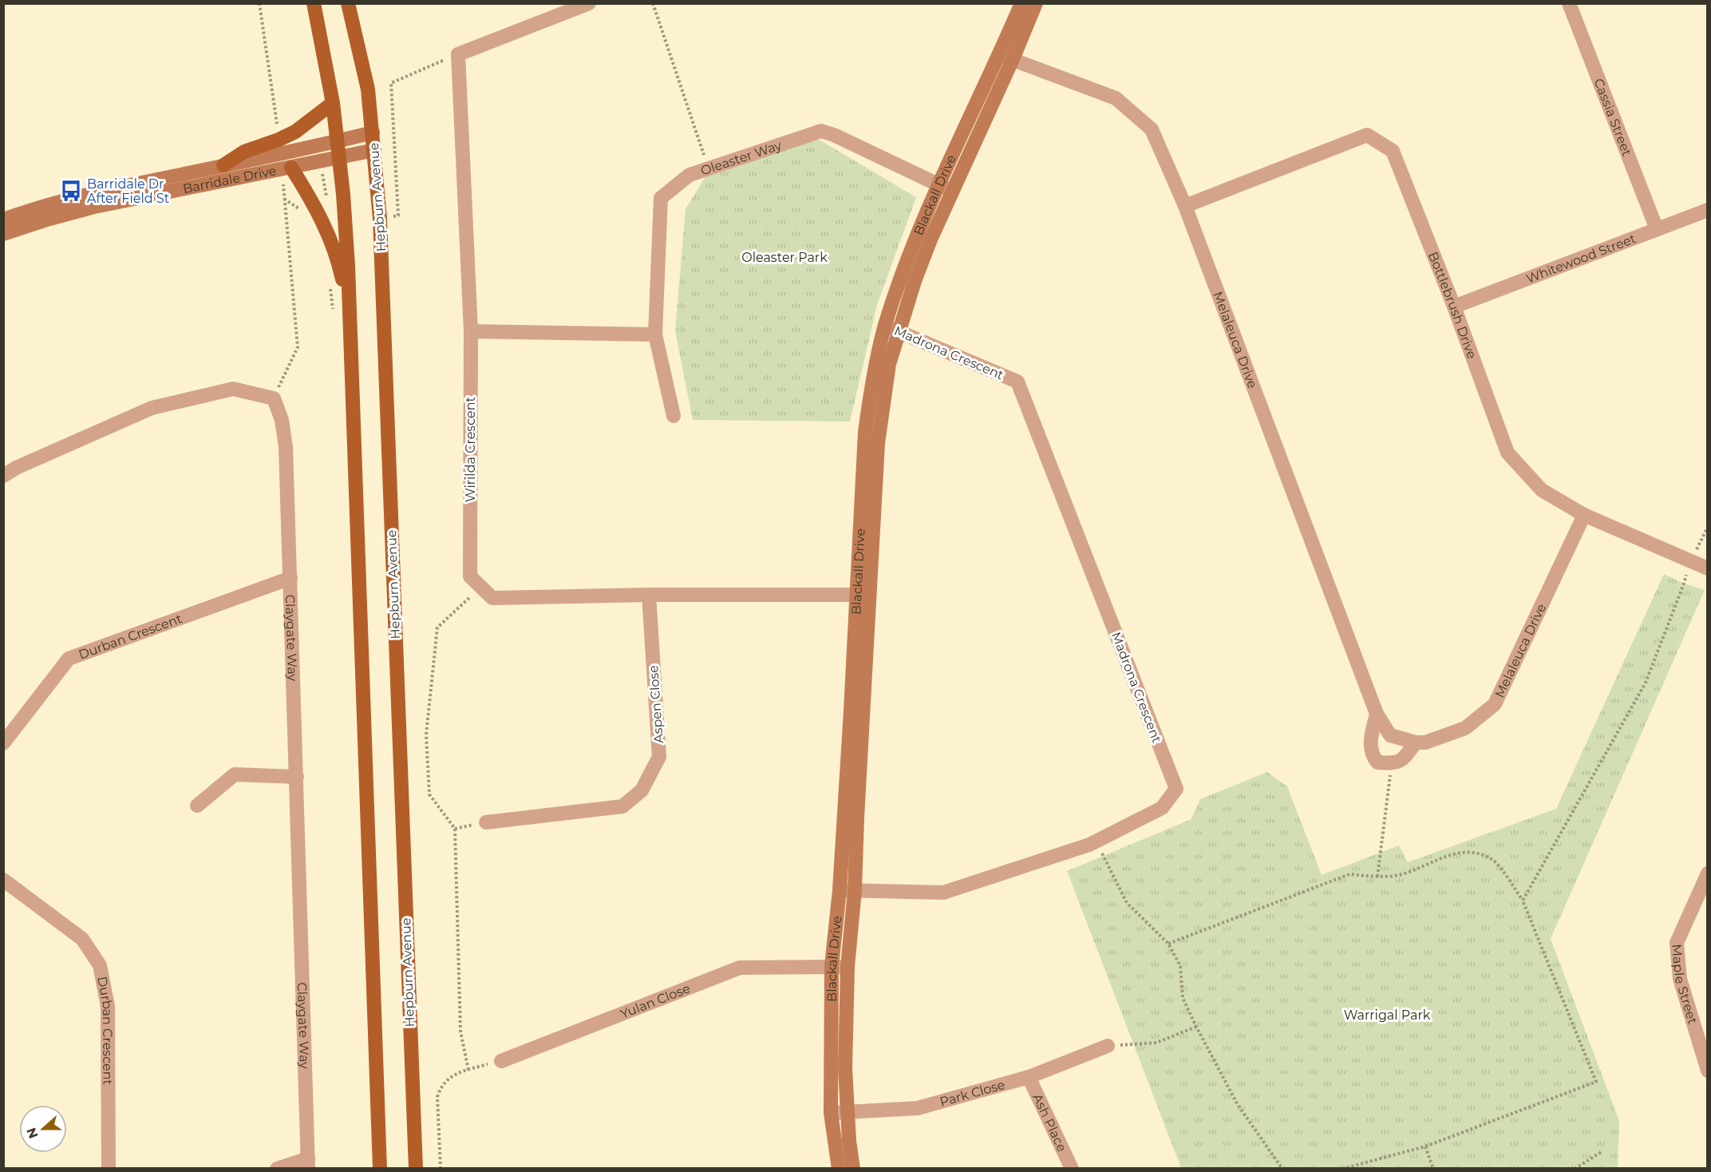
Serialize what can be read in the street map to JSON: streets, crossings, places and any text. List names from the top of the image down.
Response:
{
  "streets": {
    "main road": ["Barridale Drive", "Blackall Drive", "Hepburn Avenue"],
    "street": [
      "Cassia Street",
      "Oleaster Way",
      "Whitewood Street",
      "Bottlebrush Drive",
      "Melaleuca Drive",
      "Madrona Crescent",
      "Wirilda Crescent",
      "Durban Crescent",
      "Claygate Way",
      "Aspen Close",
      "Maple Street",
      "Yulan Close",
      "Park Close",
      "Ash Place"
    ]
  },
  "crossings": [
    ["Cassia Street", "Whitewood Street"],
    ["Oleaster Way", "Blackall Drive"],
    ["Barridale Drive", "Hepburn Avenue"],
    ["Blackall Drive", "Melaleuca Drive"],
    ["Blackall Drive", "Madrona Crescent"],
    ["Blackall Drive", "Yulan Close"],
    ["Blackall Drive", "Park Close"],
    ["Whitewood Street", "Bottlebrush Drive"],
    ["Bottlebrush Drive", "Melaleuca Drive"],
    ["Durban Crescent", "Claygate Way"],
    ["Park Close", "Ash Place"]
  ],
  "parks": ["Oleaster Park", "Warrigal Park"],
  "places": {
    "bus stop": ["Barridale Dr After Field St"]
  },
  "north": "left"
}
